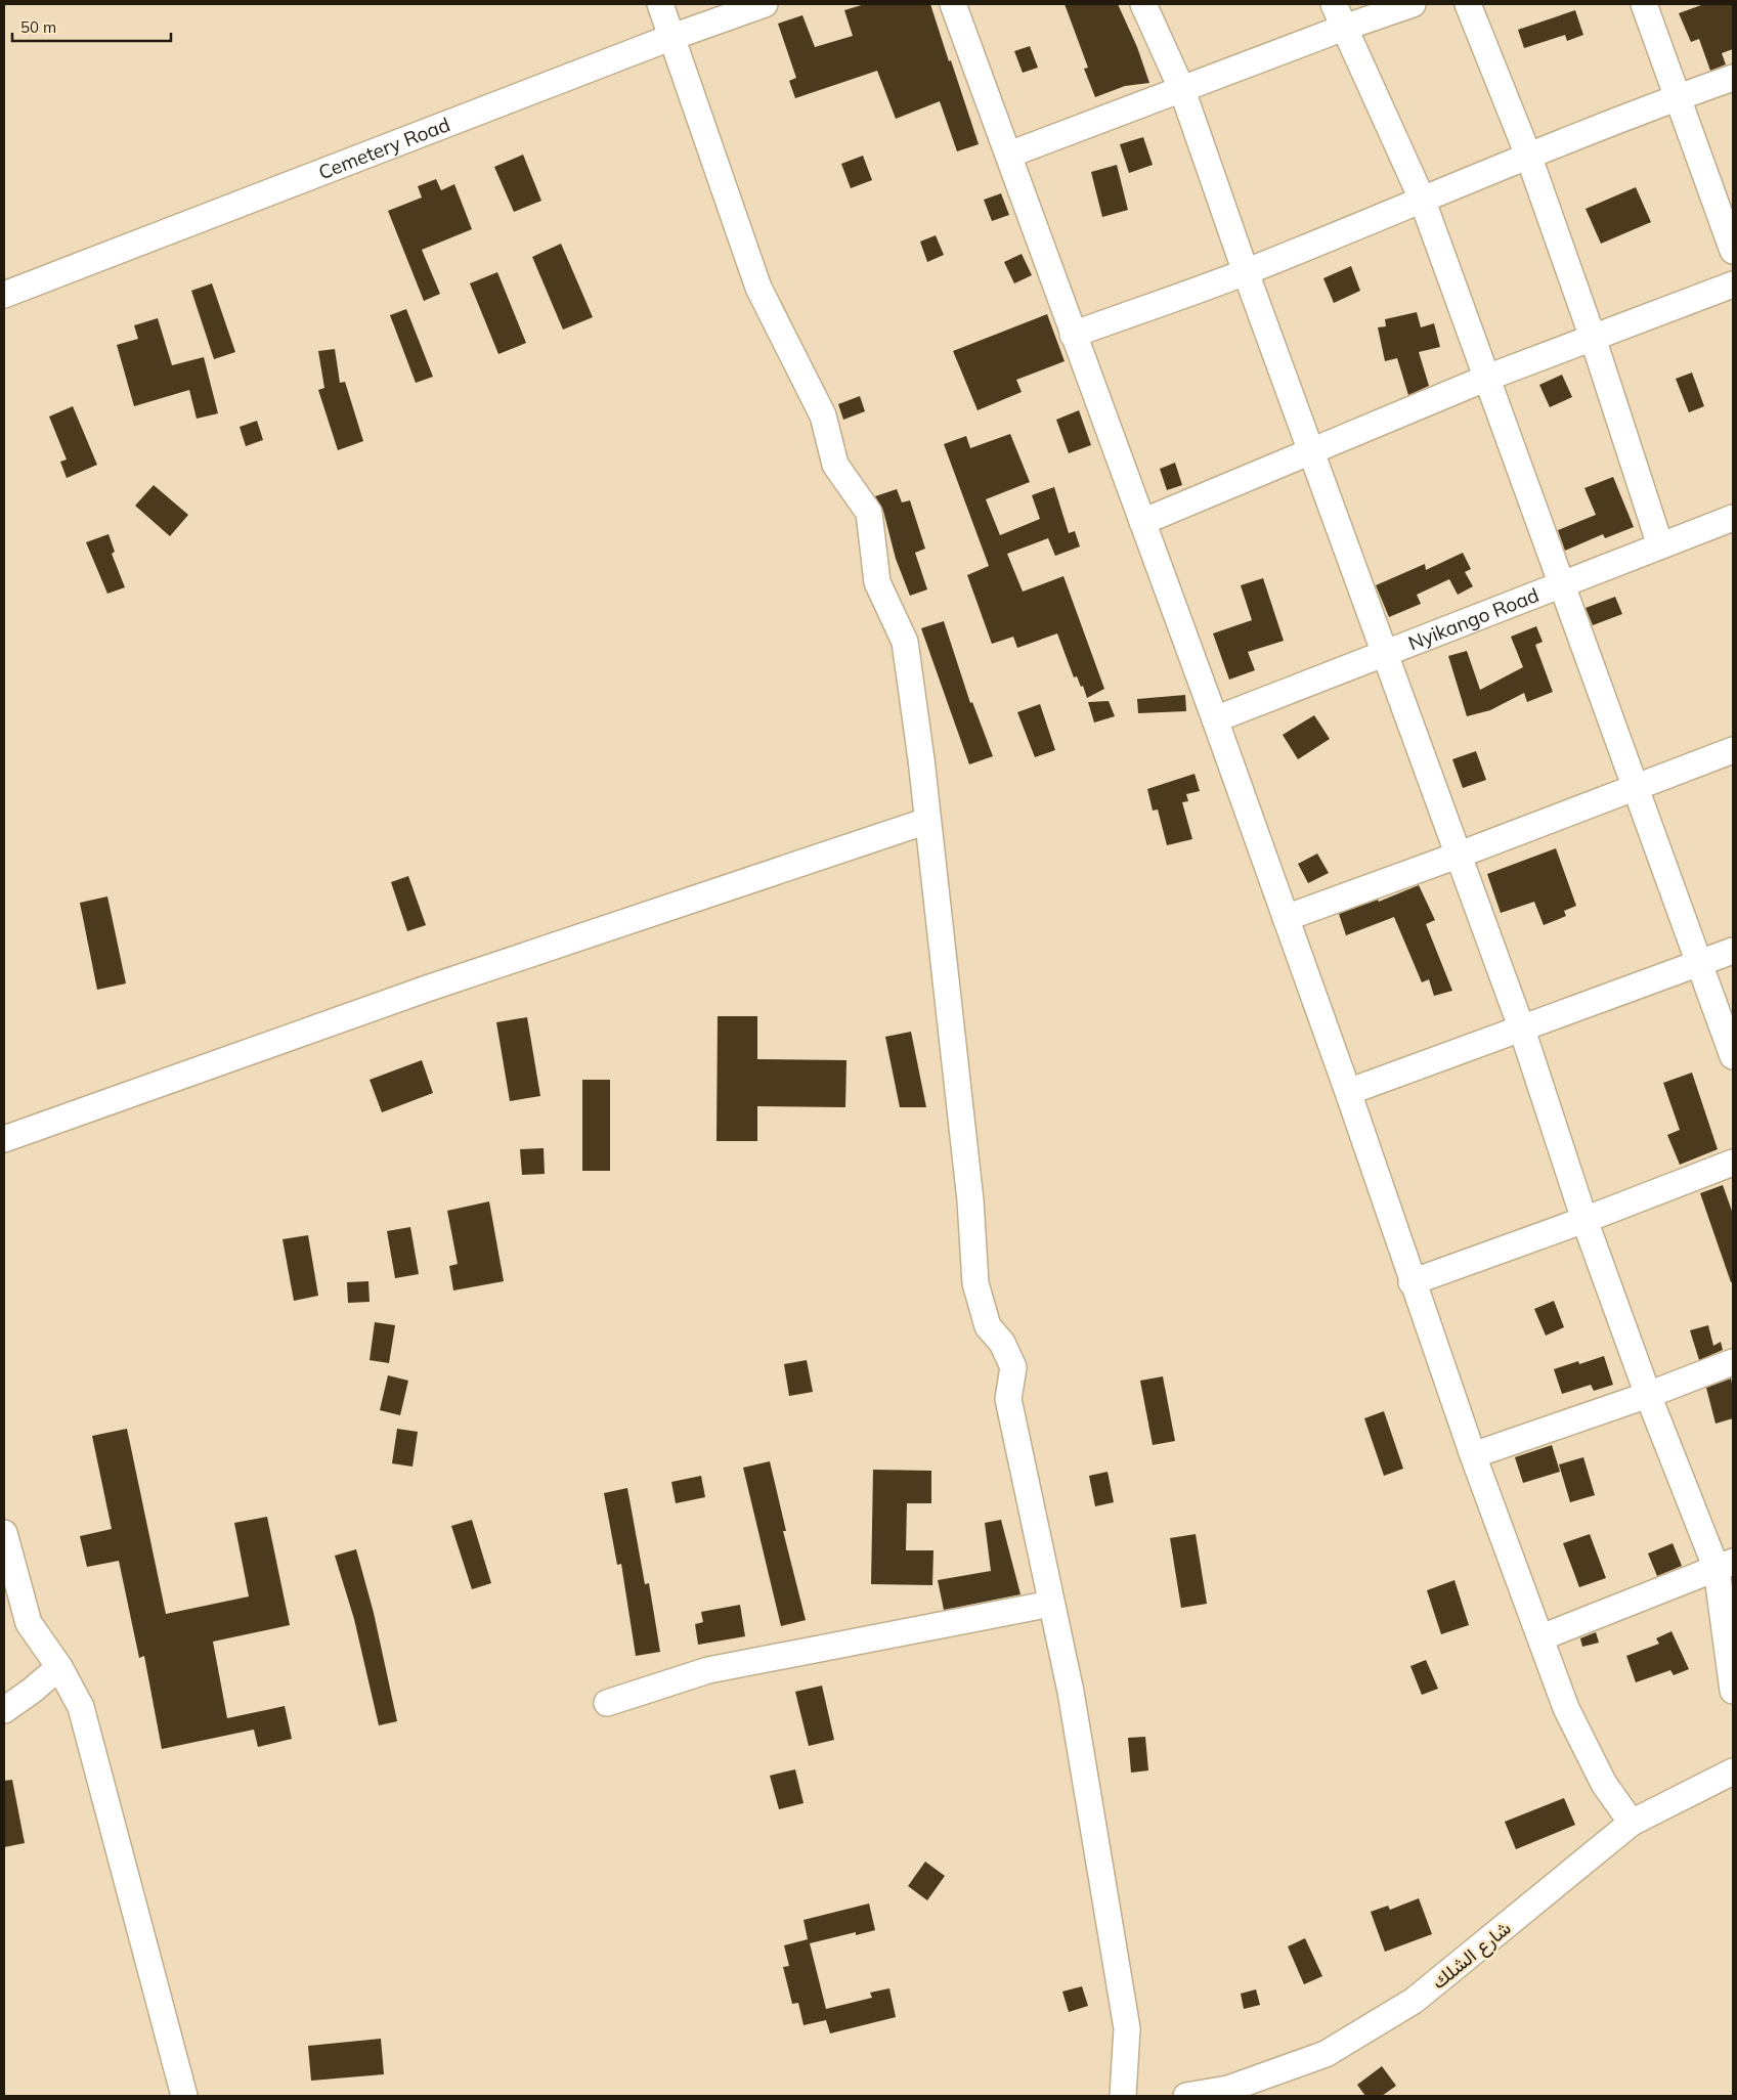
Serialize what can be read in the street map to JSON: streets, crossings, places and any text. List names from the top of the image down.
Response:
{
  "streets": {
    "street": ["Cemetery Road", "Nyikango Road", "شارع الشلك"]
  },
  "scale_bar": "50 m"
}
